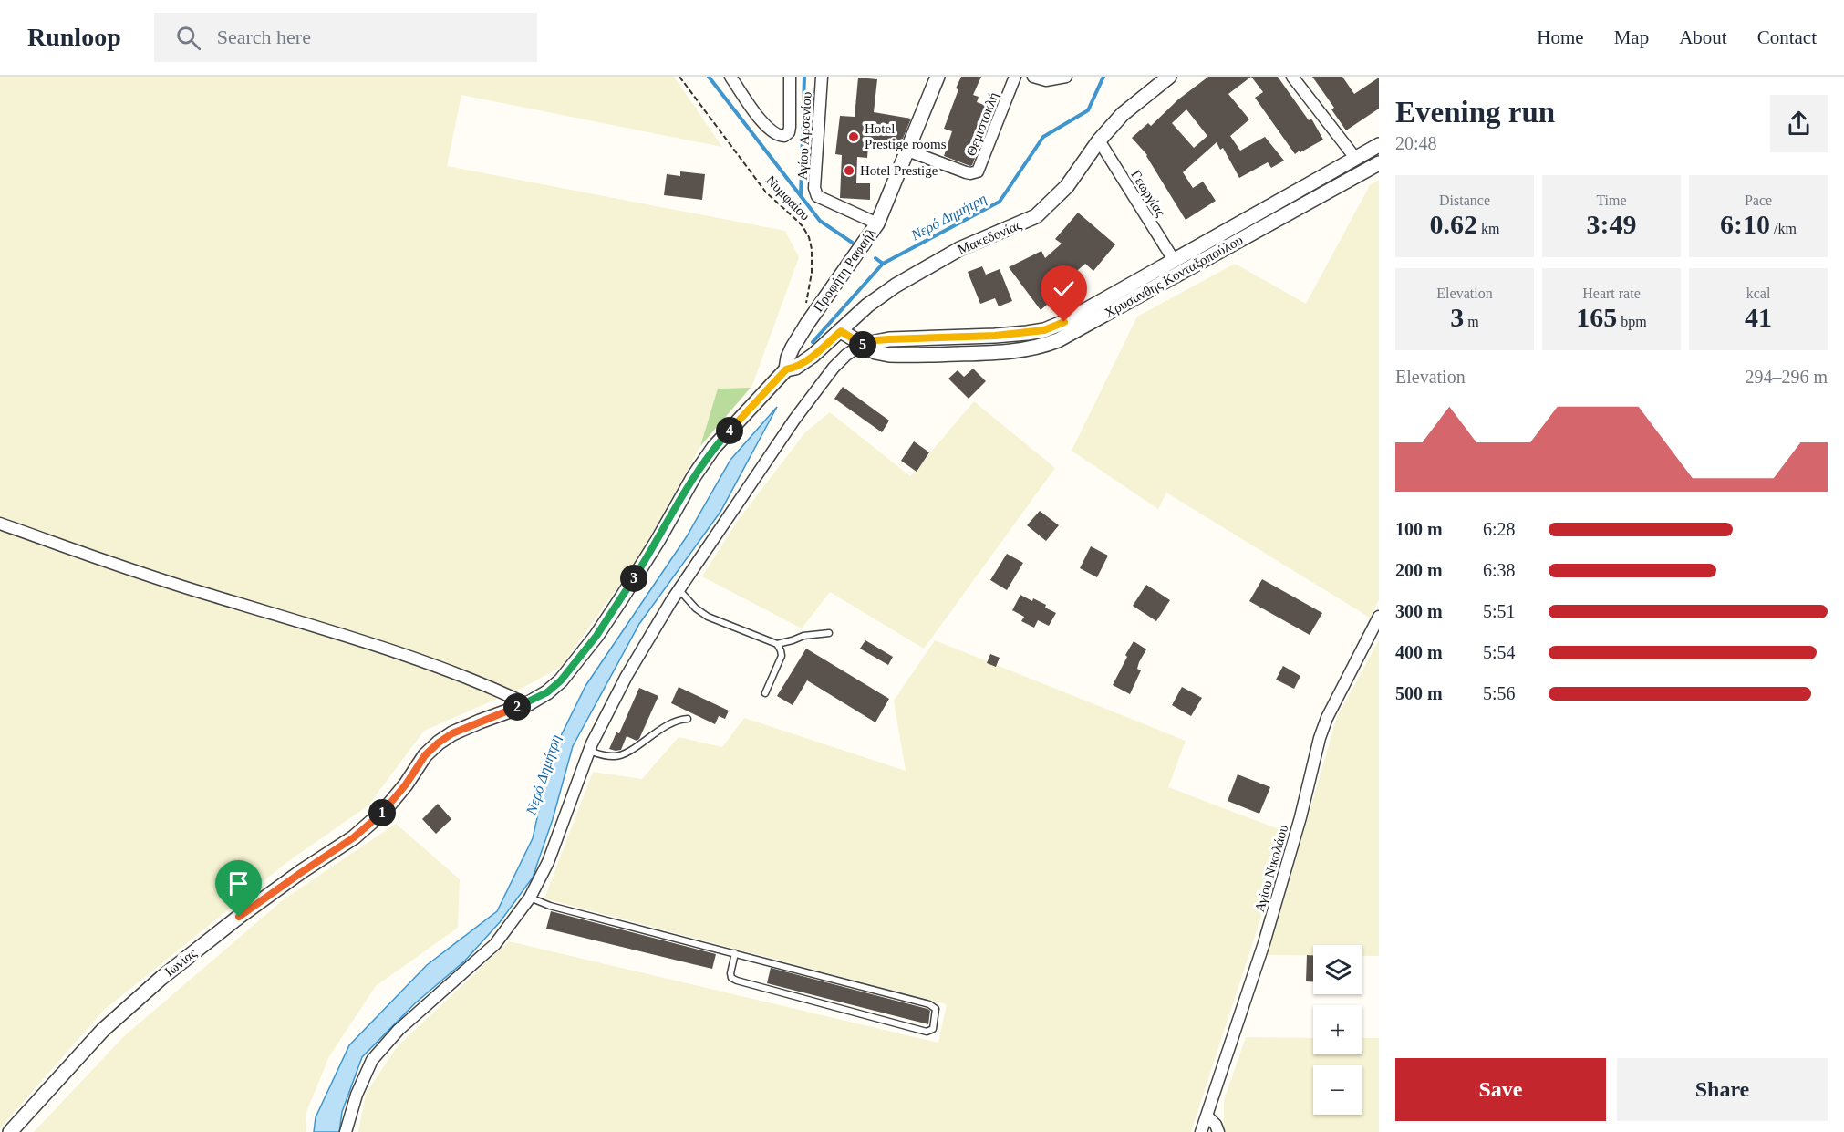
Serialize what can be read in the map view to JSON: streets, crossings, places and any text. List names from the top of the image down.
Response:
{
  "streets": {
    "street": [
      "Θεμιστοκλή",
      "Αγίου Αρσενίου",
      "Γεωργίας",
      "Μακεδονίας",
      "Προφήτη Ραφαήλ",
      "Χρυσάνθης Κονταξοπούλου",
      "Αγίου Νικολάου",
      "Ιωνίας"
    ],
    "path": ["Νυμφαίου"]
  },
  "crossings": [
    ["Θεμιστοκλή", "Προφήτη Ραφαήλ"],
    ["Αγίου Αρσενίου", "Προφήτη Ραφαήλ"],
    ["Γεωργίας", "Μακεδονίας"],
    ["Γεωργίας", "Χρυσάνθης Κονταξοπούλου"],
    ["Νυμφαίου", "Προφήτη Ραφαήλ"],
    ["Μακεδονίας", "Προφήτη Ραφαήλ"],
    ["Μακεδονίας", "Χρυσάνθης Κονταξοπούλου"],
    ["Μακεδονίας", "Ιωνίας"],
    ["Προφήτη Ραφαήλ", "Ιωνίας"]
  ],
  "water": ["Νερό Δημήτρη"],
  "places": ["Hotel Prestige rooms", "Hotel Prestige"],
  "page": {
    "header": "Runloop",
    "search": "Search here",
    "nav": [
      "Home",
      "Map",
      "About",
      "Contact"
    ],
    "heading": ["Evening run", "20:48"],
    "stats": [
      ["Distance", "0.62 km"],
      ["Time", "3:49"],
      ["Pace", "6:10 /km"],
      ["Elevation", "3 m"],
      ["Heart rate", "165 bpm"],
      ["kcal", "41"]
    ],
    "pins": [
      "5",
      "4",
      "3",
      "2",
      "1"
    ],
    "chart": ["Elevation", "294–296 m"],
    "list": [
      {
        "name": "100 m",
        "note": "6:28"
      },
      {
        "name": "200 m",
        "note": "6:38"
      },
      {
        "name": "300 m",
        "note": "5:51"
      },
      {
        "name": "400 m",
        "note": "5:54"
      },
      {
        "name": "500 m",
        "note": "5:56"
      }
    ],
    "map_buttons": ["+", "−"],
    "buttons": ["Save", "Share"]
  }
}
